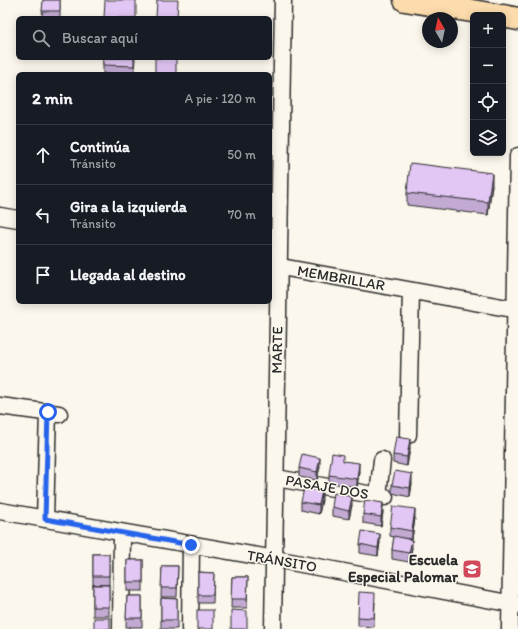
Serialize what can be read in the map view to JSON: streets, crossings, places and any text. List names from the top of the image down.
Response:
{
  "streets": {
    "street": [
      "MEMBRILLAR",
      "MARTE",
      "PASAJE DOS",
      "TRÁNSITO"
    ]
  },
  "crossings": [
    ["MEMBRILLAR", "MARTE"],
    ["MARTE", "PASAJE DOS"],
    ["MARTE", "TRÁNSITO"]
  ],
  "places": {
    "school or university": ["Escuela Especial Palomar"]
  },
  "north": "top",
  "page": {
    "map_buttons": ["+", "−"],
    "search": "Buscar aquí",
    "heading": ["2 min", "A pie · 120 m"],
    "list": [
      ["Continúa", "Tránsito", "50 m"],
      ["Gira a la izquierda", "Tránsito", "70 m"],
      "Llegada al destino"
    ]
  }
}
